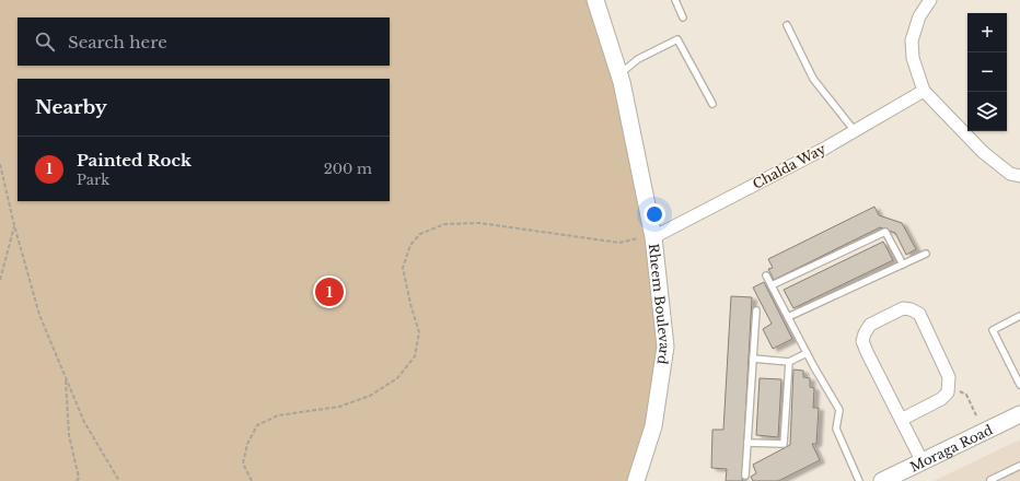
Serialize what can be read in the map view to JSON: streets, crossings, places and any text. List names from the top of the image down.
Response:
{
  "streets": {
    "street": ["Chalda Way", "Rheem Boulevard", "Moraga Road"]
  },
  "crossings": [
    ["Chalda Way", "Rheem Boulevard"]
  ],
  "page": {
    "map_buttons": ["+", "−"],
    "search": "Search here",
    "heading": "Nearby",
    "list": [
      {
        "mark": "1",
        "name": "Painted Rock",
        "note": "Park",
        "value": "200 m"
      }
    ],
    "pins": "1"
  }
}
